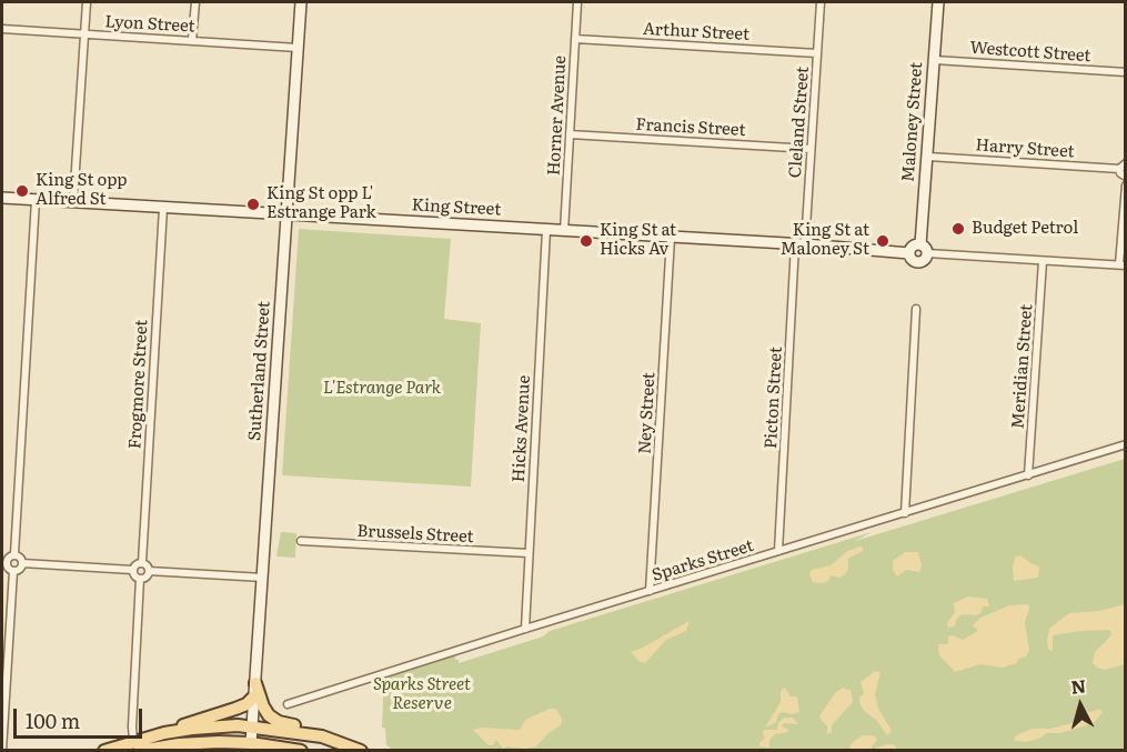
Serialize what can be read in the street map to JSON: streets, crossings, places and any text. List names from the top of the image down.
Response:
{
  "streets": {
    "main road": ["Maloney Street", "King Street", "Sutherland Street"],
    "street": [
      "Lyon Street",
      "Arthur Street",
      "Westcott Street",
      "Horner Avenue",
      "Cleland Street",
      "Francis Street",
      "Harry Street",
      "Meridian Street",
      "Frogmore Street",
      "Picton Street",
      "Ney Street",
      "Hicks Avenue",
      "Brussels Street",
      "Sparks Street"
    ]
  },
  "crossings": [
    ["Lyon Street", "Sutherland Street"],
    ["Arthur Street", "Horner Avenue"],
    ["Arthur Street", "Cleland Street"],
    ["Westcott Street", "Maloney Street"],
    ["Horner Avenue", "Francis Street"],
    ["Horner Avenue", "King Street"],
    ["Cleland Street", "Francis Street"],
    ["Cleland Street", "King Street"],
    ["Cleland Street", "Picton Street"],
    ["Maloney Street", "Harry Street"],
    ["Maloney Street", "King Street"],
    ["King Street", "Sutherland Street"],
    ["King Street", "Frogmore Street"],
    ["King Street", "Picton Street"],
    ["King Street", "Ney Street"],
    ["King Street", "Hicks Avenue"],
    ["Meridian Street", "Sparks Street"],
    ["Picton Street", "Sparks Street"],
    ["Ney Street", "Sparks Street"],
    ["Hicks Avenue", "Brussels Street"],
    ["Hicks Avenue", "Sparks Street"]
  ],
  "parks": ["L'Estrange Park", "Sparks Street Reserve"],
  "places": [
    "King St opp Alfred St",
    "King St opp L' Estrange Park",
    "Budget Petrol",
    "King St at Hicks Av",
    "King St at Maloney St"
  ],
  "scale_bar": "100 m",
  "north": "top"
}
